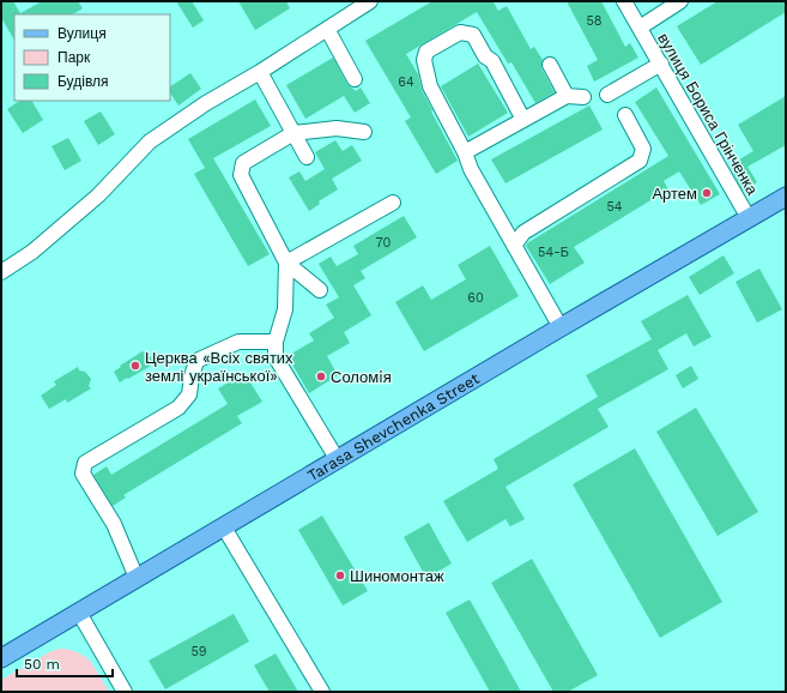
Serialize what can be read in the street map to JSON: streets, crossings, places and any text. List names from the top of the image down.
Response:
{
  "streets": {
    "main road": ["Tarasa Shevchenka Street"],
    "street": ["вулиця Бориса Грінченка"]
  },
  "crossings": [
    ["вулиця Бориса Грінченка", "Tarasa Shevchenka Street"]
  ],
  "places": [
    "Артем",
    "Церква «Всіх святих землі української»",
    "Соломiя",
    "Шиномонтаж"
  ],
  "house_numbers": [
    "58",
    "64",
    "54",
    "70",
    "54-Б",
    "60",
    "59"
  ],
  "legend": ["Вулиця", "Парк", "Будівля"],
  "scale_bar": "50 m"
}
